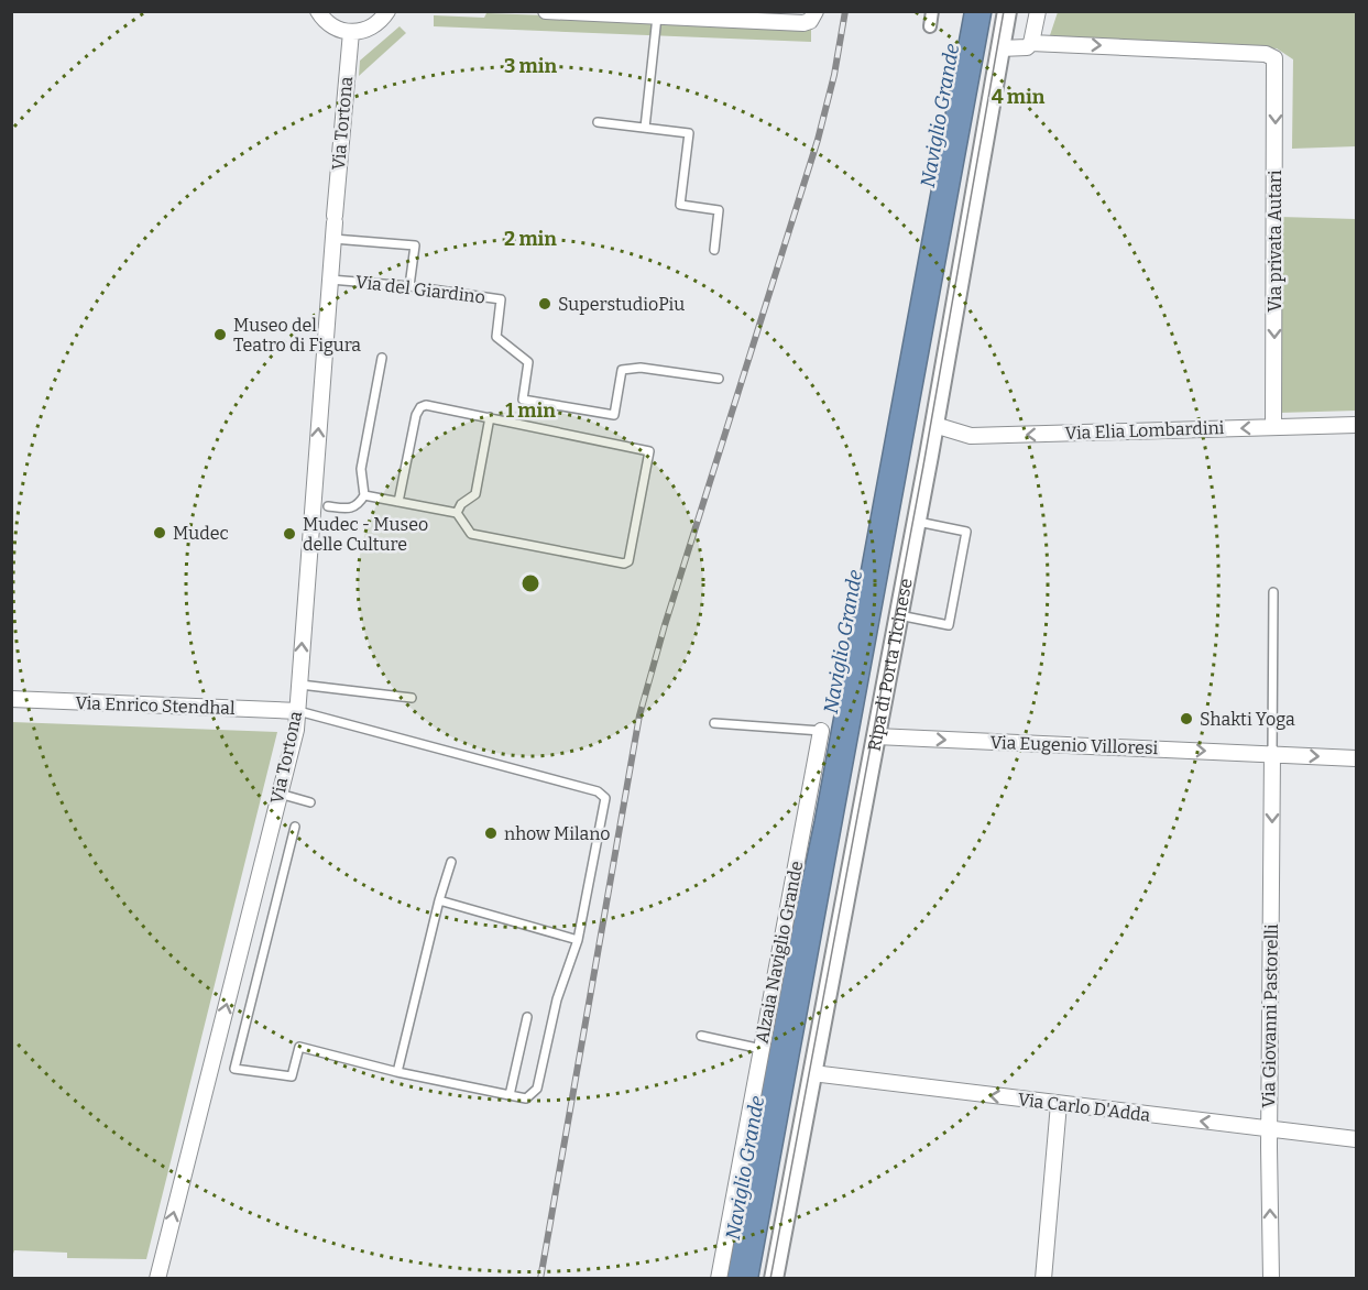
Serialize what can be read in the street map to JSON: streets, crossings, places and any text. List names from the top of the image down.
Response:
{
  "streets": {
    "street": [
      "Via Tortona",
      "Via privata Autari",
      "Via Elia Lombardini",
      "Ripa di Porta Ticinese",
      "Via Enrico Stendhal",
      "Via Eugenio Villoresi",
      "Alzaia Naviglio Grande",
      "Via Giovanni Pastorelli",
      "Via Carlo D'Adda"
    ],
    "lane": ["Via del Giardino"]
  },
  "crossings": [
    ["Via Tortona", "Via del Giardino"],
    ["Via Tortona", "Via Enrico Stendhal"],
    ["Via privata Autari", "Via Elia Lombardini"],
    ["Via Elia Lombardini", "Ripa di Porta Ticinese"],
    ["Ripa di Porta Ticinese", "Via Eugenio Villoresi"],
    ["Ripa di Porta Ticinese", "Via Carlo D'Adda"],
    ["Via Eugenio Villoresi", "Via Giovanni Pastorelli"],
    ["Via Giovanni Pastorelli", "Via Carlo D'Adda"]
  ],
  "one_way": [
    "Via Tortona",
    "Via Elia Lombardini",
    "Via Eugenio Villoresi",
    "Via Carlo D'Adda"
  ],
  "water": ["Naviglio Grande"],
  "places": [
    "SuperstudioPiu",
    "Museo del Teatro di Figura",
    "Mudec",
    "Mudec - Museo delle Culture",
    "Shakti Yoga",
    "nhow Milano"
  ],
  "rings": [
    "3 min",
    "4 min",
    "2 min",
    "1 min"
  ]
}
